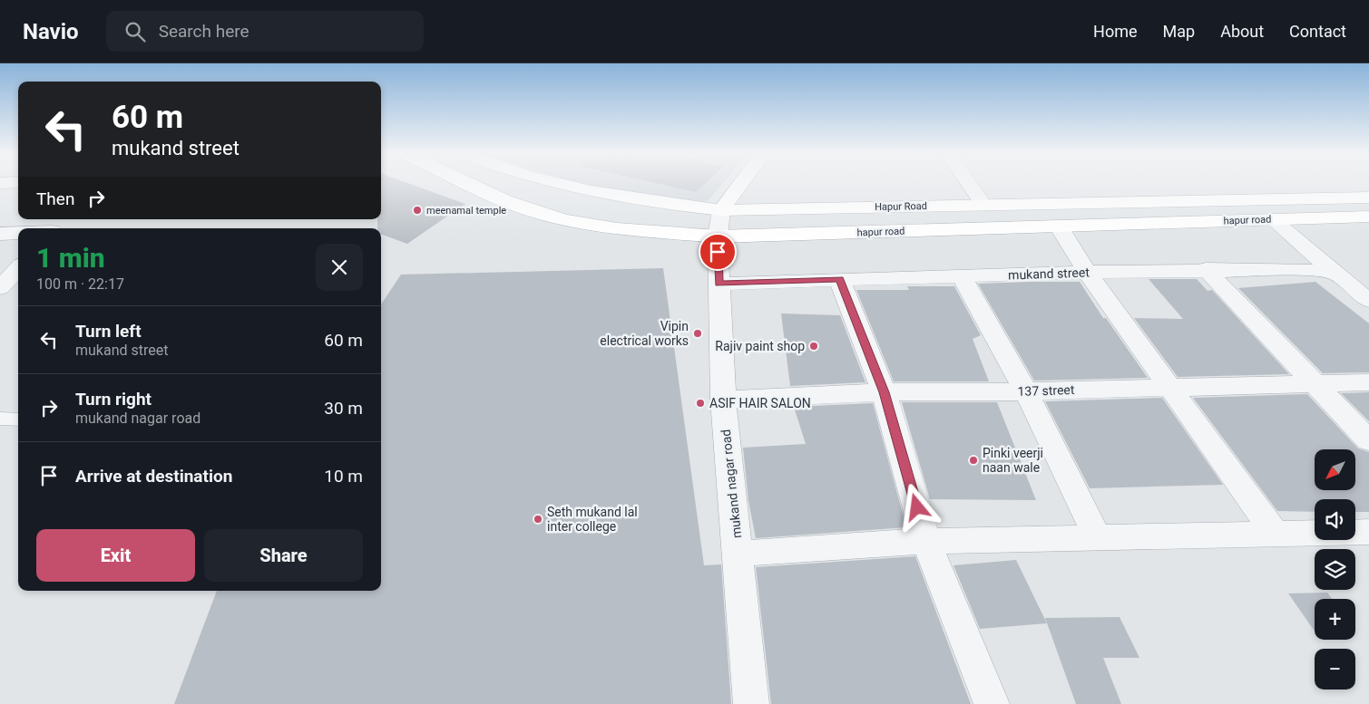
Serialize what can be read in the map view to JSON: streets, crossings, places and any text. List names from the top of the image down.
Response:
{
  "streets": {
    "main road": ["Hapur Road", "hapur road"],
    "street": ["mukand street", "137 street", "mukand nagar road"]
  },
  "crossings": [
    ["Hapur Road", "hapur road"],
    ["Hapur Road", "mukand nagar road"],
    ["hapur road", "mukand nagar road"],
    ["mukand street", "mukand nagar road"],
    ["137 street", "mukand nagar road"]
  ],
  "places": [
    "meenamal temple",
    "Vipin electrical works",
    "Rajiv paint shop",
    "ASIF HAIR SALON",
    "Pinki veerji naan wale",
    "Seth mukand lal inter college"
  ],
  "north": "bottom left",
  "page": {
    "header": "Navio",
    "search": "Search here",
    "nav": [
      "Home",
      "Map",
      "About",
      "Contact"
    ],
    "turn": ["60 m", "mukand street"],
    "then": "Then",
    "heading": ["1 min", "100 m · 22:17"],
    "list": [
      {
        "name": "Turn left",
        "note": "mukand street",
        "value": "60 m"
      },
      {
        "name": "Turn right",
        "note": "mukand nagar road",
        "value": "30 m"
      },
      {
        "name": "Arrive at destination",
        "value": "10 m"
      }
    ],
    "map_buttons": ["+", "−"],
    "buttons": ["Exit", "Share"]
  }
}
